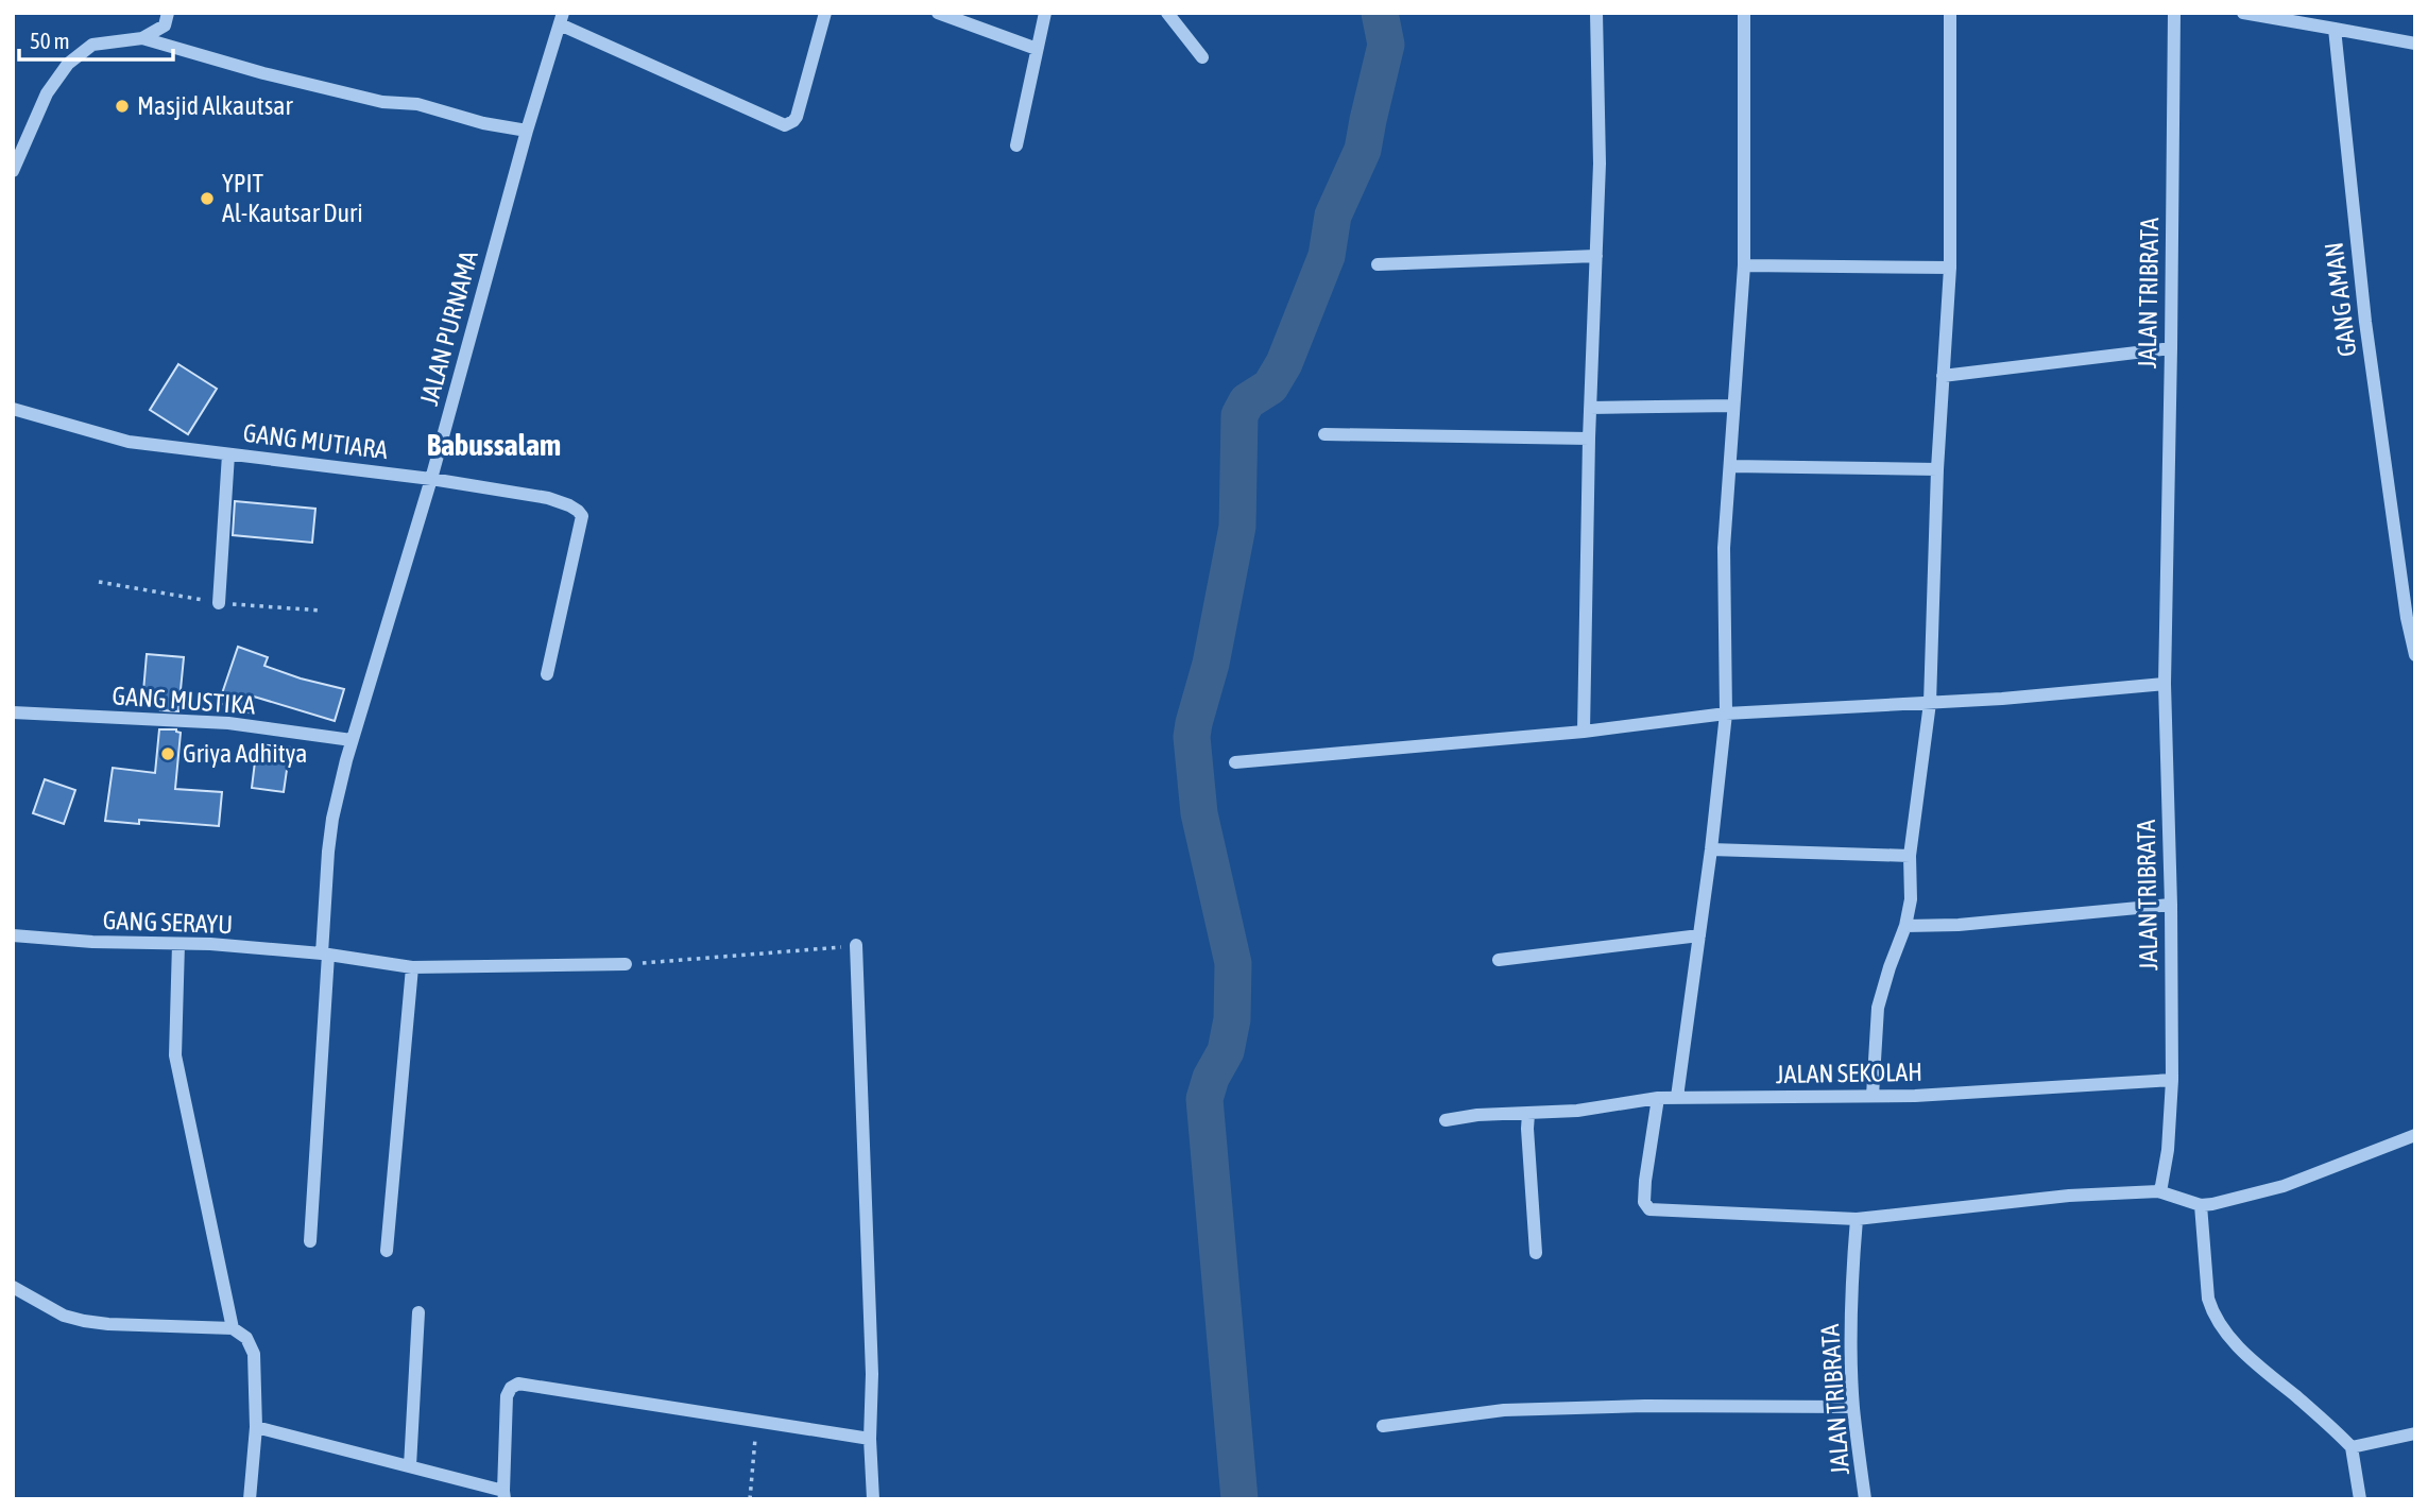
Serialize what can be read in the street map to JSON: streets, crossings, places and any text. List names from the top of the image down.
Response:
{
  "streets": {
    "street": [
      "JALAN TRIBRATA",
      "GANG AMAN",
      "JALAN PURNAMA",
      "GANG MUTIARA",
      "GANG MUSTIKA",
      "GANG SERAYU",
      "JALAN SEKOLAH"
    ]
  },
  "crossings": [
    ["JALAN TRIBRATA", "JALAN SEKOLAH"],
    ["JALAN PURNAMA", "GANG MUTIARA"],
    ["JALAN PURNAMA", "GANG MUSTIKA"],
    ["JALAN PURNAMA", "GANG SERAYU"]
  ],
  "districts": ["Babussalam"],
  "places": ["Masjid Alkautsar", "YPIT Al-Kautsar Duri", "Griya Adhitya"],
  "scale_bar": "50 m"
}
